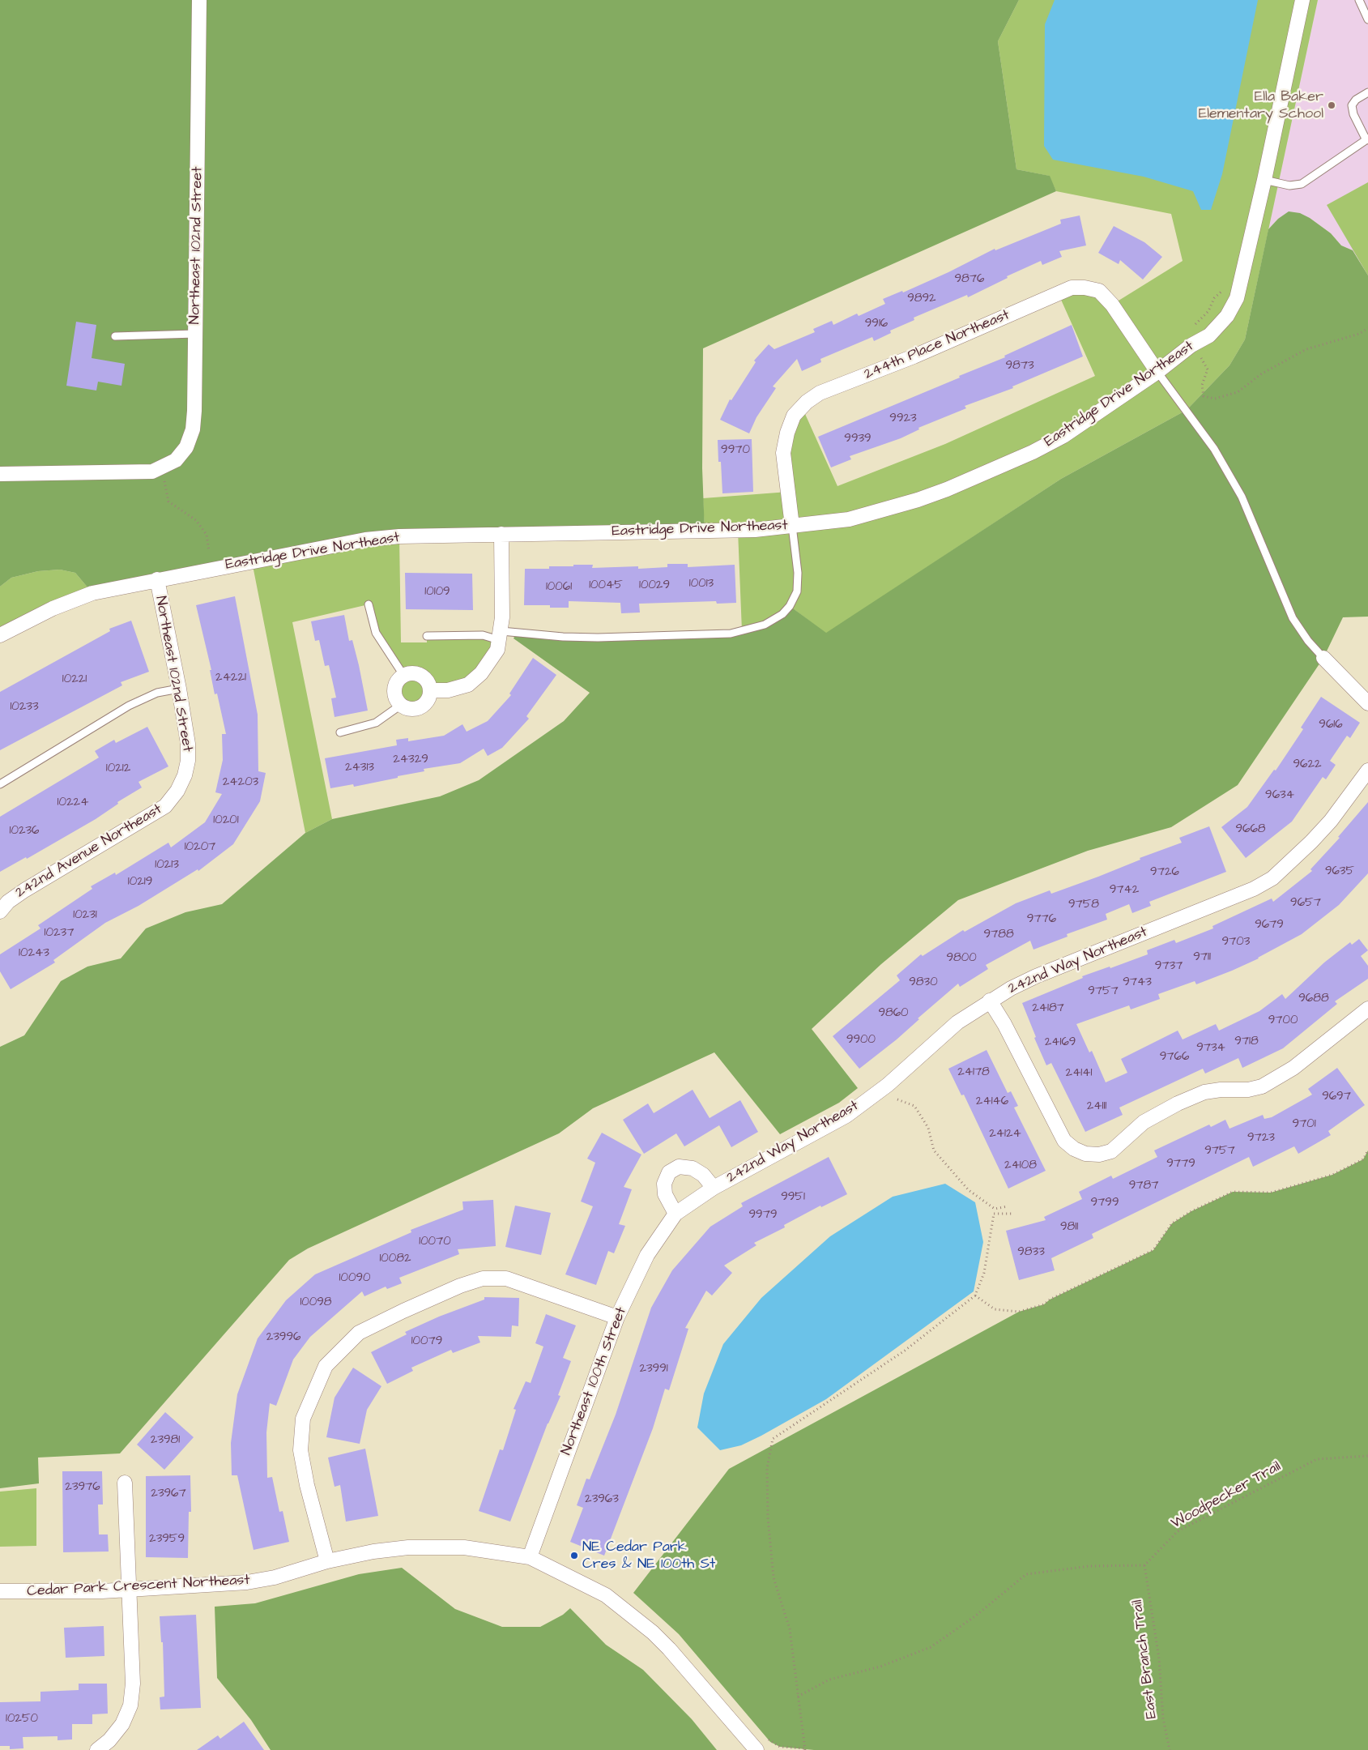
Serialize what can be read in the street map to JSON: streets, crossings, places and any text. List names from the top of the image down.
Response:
{
  "streets": {
    "street": [
      "Northeast 102nd Street",
      "244th Place Northeast",
      "Eastridge Drive Northeast",
      "242nd Avenue Northeast",
      "242nd Way Northeast",
      "Northeast 100th Street",
      "Cedar Park Crescent Northeast"
    ],
    "path": ["Woodpecker Trail", "East Branch Trail"]
  },
  "crossings": [
    ["Northeast 102nd Street", "Eastridge Drive Northeast"],
    ["Northeast 102nd Street", "242nd Avenue Northeast"],
    ["244th Place Northeast", "Eastridge Drive Northeast"],
    ["242nd Way Northeast", "Northeast 100th Street"],
    ["Northeast 100th Street", "Cedar Park Crescent Northeast"],
    ["Woodpecker Trail", "East Branch Trail"]
  ],
  "places": ["Ella Baker Elementary School", "NE Cedar Park Cres & NE 100th St"],
  "house_numbers": [
    "9876",
    "9892",
    "9916",
    "9873",
    "9923",
    "9939",
    "9970",
    "10013",
    "10045",
    "10029",
    "10061",
    "10109",
    "24221",
    "10221",
    "10233",
    "9616",
    "24329",
    "9622",
    "24313",
    "10212",
    "24203",
    "9634",
    "10224",
    "10201",
    "9668",
    "10236",
    "10207",
    "10213",
    "9635",
    "9726",
    "10219",
    "9742",
    "9657",
    "9758",
    "10231",
    "9776",
    "9679",
    "10237",
    "9788",
    "9703",
    "10243",
    "9711",
    "9800",
    "9737",
    "9830",
    "9743",
    "9757",
    "9688",
    "24187",
    "9860",
    "9700",
    "9900",
    "9718",
    "24169",
    "9734",
    "9766",
    "24178",
    "24141",
    "9697",
    "24146",
    "24111",
    "9701",
    "24124",
    "9723",
    "9757",
    "9779",
    "24108",
    "9787",
    "9951",
    "9799",
    "9979",
    "9811",
    "10070",
    "9833",
    "10082",
    "10090",
    "10098",
    "23996",
    "10079",
    "23991",
    "23981",
    "23976",
    "23967",
    "23963",
    "23959",
    "10250"
  ]
}
